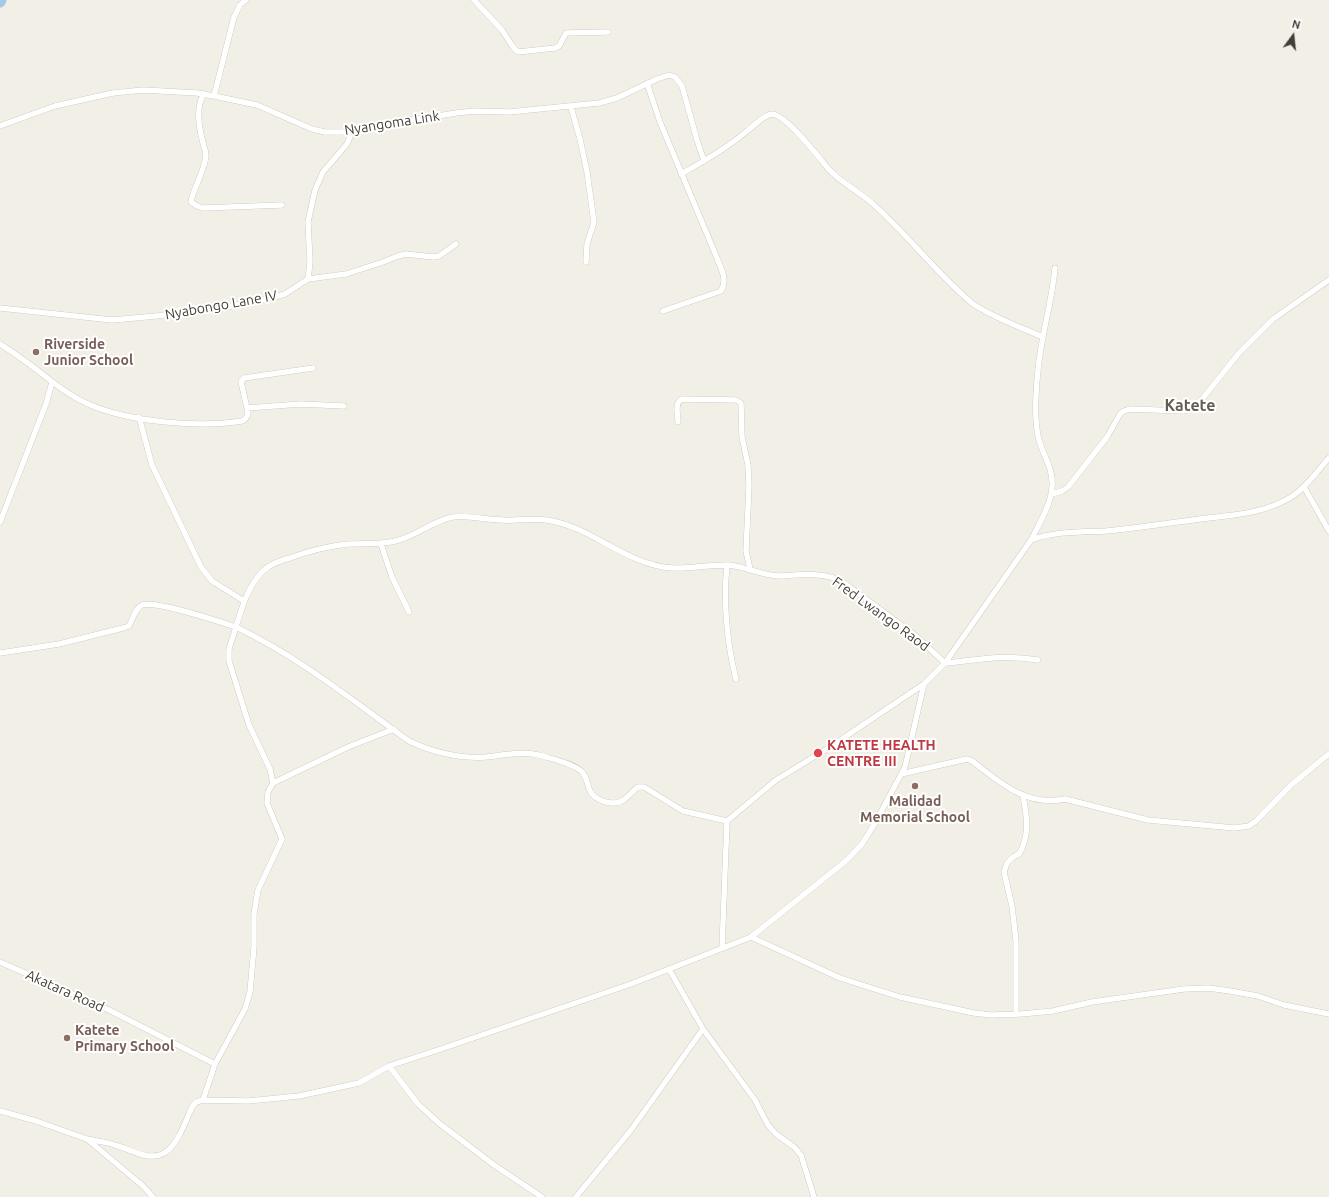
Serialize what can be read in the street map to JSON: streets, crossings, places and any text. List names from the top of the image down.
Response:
{
  "streets": {
    "street": [
      "Nyangoma Link",
      "Nyabongo Lane IV",
      "Fred Lwango Raod",
      "Akatara Road"
    ]
  },
  "districts": ["Katete"],
  "places": [
    "Riverside Junior School",
    "KATETE HEALTH CENTRE III",
    "Malidad Memorial School",
    "Katete Primary School"
  ],
  "north": "top"
}
